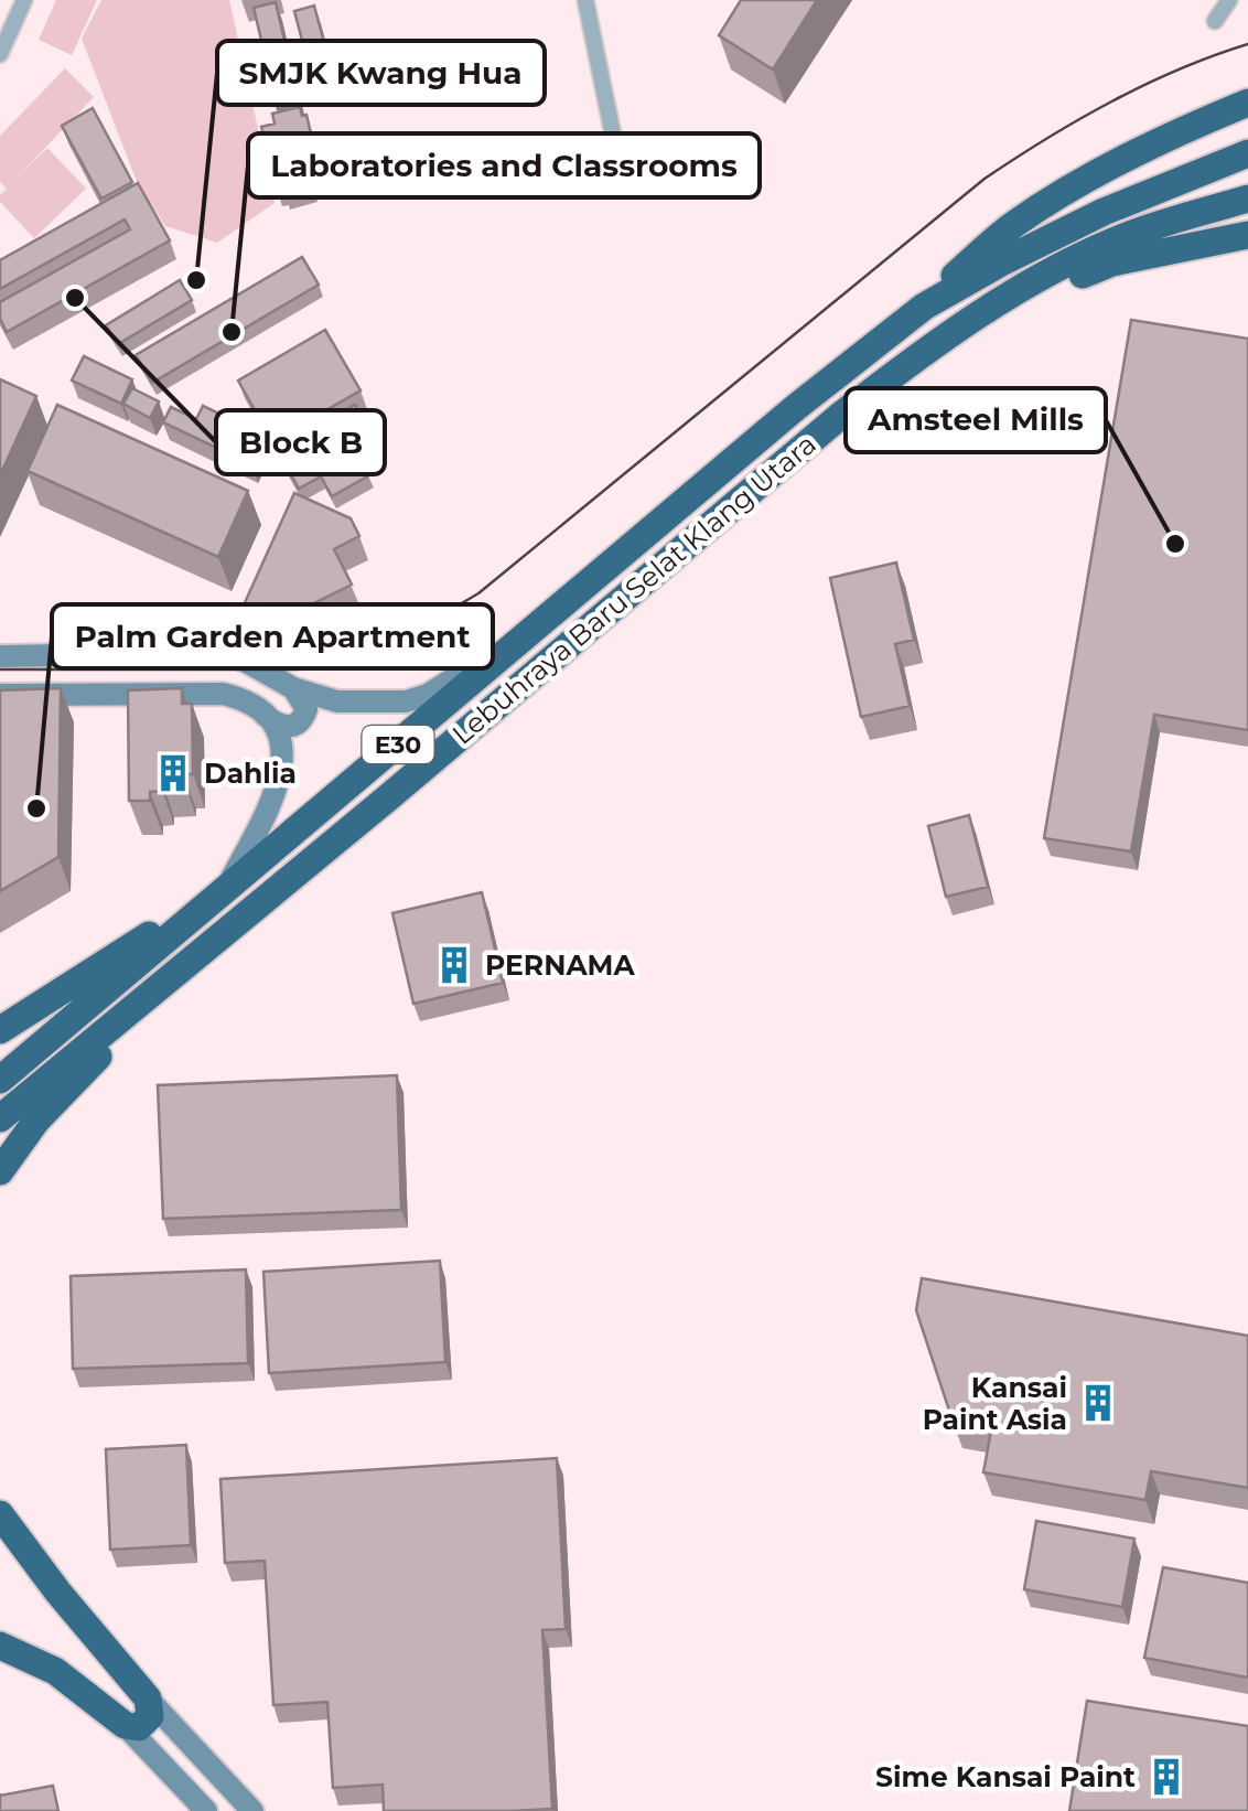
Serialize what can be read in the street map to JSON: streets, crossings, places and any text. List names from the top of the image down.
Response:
{
  "streets": {
    "highway": ["Lebuhraya Baru Selat Klang Utara", "E30"]
  },
  "crossings": [
    ["Lebuhraya Baru Selat Klang Utara", "E30"]
  ],
  "places": {
    "other": [
      "SMJK Kwang Hua",
      "Block B",
      "Laboratories and Classrooms",
      "Amsteel Mills",
      "Palm Garden Apartment"
    ],
    "building": [
      "Dahlia",
      "PERNAMA",
      "Kansai Paint Asia",
      "Sime Kansai Paint"
    ]
  }
}
